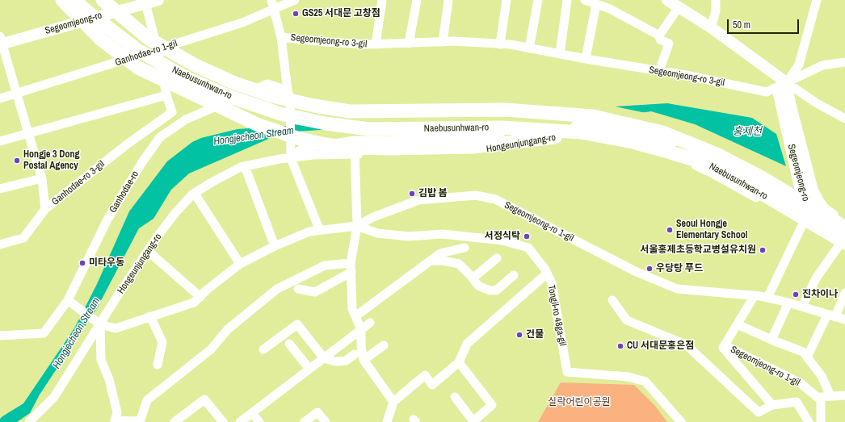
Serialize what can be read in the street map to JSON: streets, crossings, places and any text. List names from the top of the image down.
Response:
{
  "streets": {
    "highway": ["Naebusunhwan-ro"],
    "main road": ["Segeomjeong-ro"],
    "street": [
      "Segeomjeong-ro 3-gil",
      "Ganhodae-ro 1-gil",
      "Hongeunjungang-ro",
      "Ganhodae-ro 3-gil",
      "Ganhodae-ro",
      "Segeomjeong-ro 1-gil",
      "Tongil-ro 48ga-gil"
    ]
  },
  "crossings": [
    ["Segeomjeong-ro", "Segeomjeong-ro 3-gil"],
    ["Segeomjeong-ro", "Ganhodae-ro 1-gil"],
    ["Segeomjeong-ro", "Naebusunhwan-ro"],
    ["Segeomjeong-ro", "Hongeunjungang-ro"],
    ["Segeomjeong-ro 3-gil", "Ganhodae-ro 1-gil"],
    ["Segeomjeong-ro 3-gil", "Hongeunjungang-ro"],
    ["Segeomjeong-ro 3-gil", "Ganhodae-ro"],
    ["Hongeunjungang-ro", "Segeomjeong-ro 1-gil"],
    ["Segeomjeong-ro 1-gil", "Tongil-ro 48ga-gil"]
  ],
  "water": ["홍제천", "Hongjecheon Stream"],
  "parks": ["실락어린이공원"],
  "places": [
    "GS25 서대문 고창점",
    "Hongje 3 Dong Postal Agency",
    "김밥 봄",
    "Seoul Hongje Elementary School",
    "서정식탁",
    "서울홍제초등학교병설유치원",
    "미타우동",
    "우당탕 푸드",
    "진차이나",
    "건물",
    "CU 서대문홍은점"
  ],
  "scale_bar": "50 m"
}
